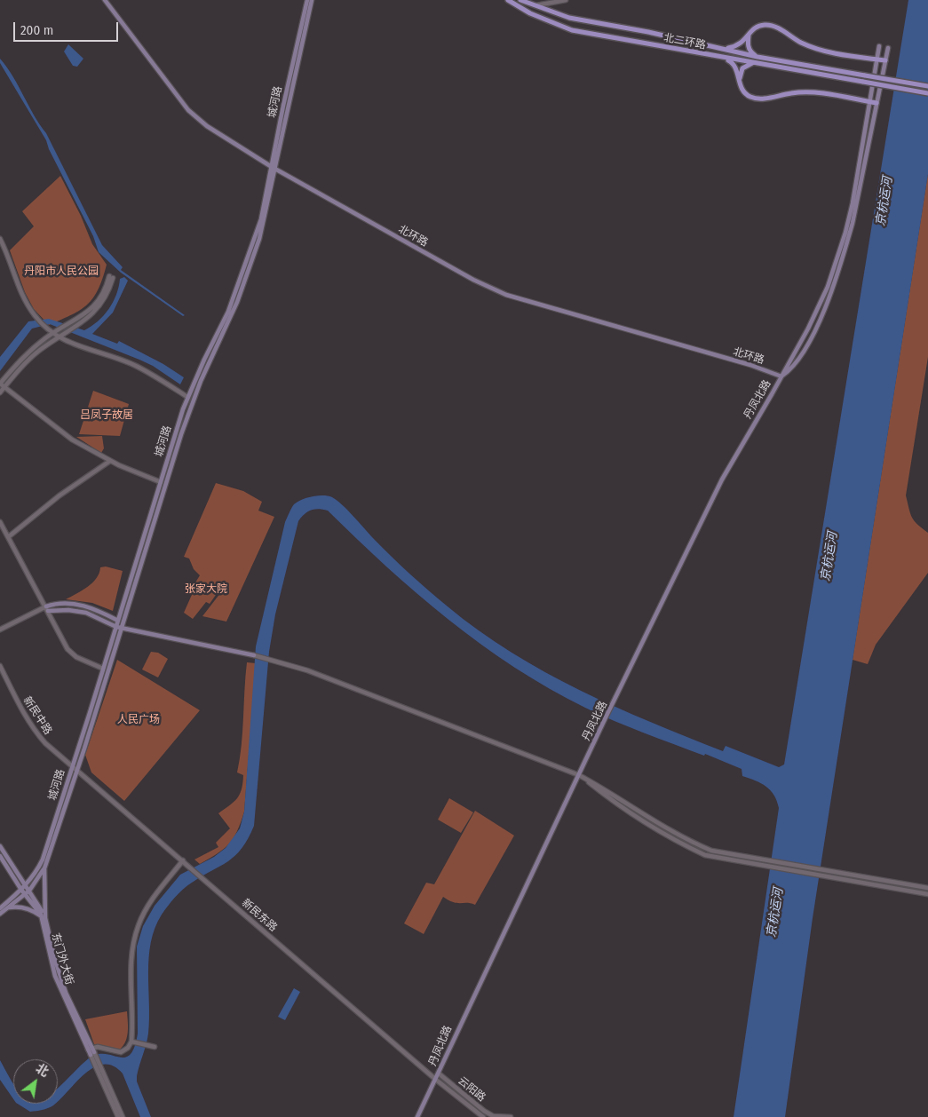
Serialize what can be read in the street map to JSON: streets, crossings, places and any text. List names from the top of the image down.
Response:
{
  "streets": {
    "main road": [
      "北二环路",
      "城河路",
      "北环路",
      "丹凤北路",
      "东门外大街"
    ],
    "street": ["新民中路", "新民东路", "云阳路"]
  },
  "crossings": [
    ["城河路", "北环路"],
    ["城河路", "新民中路"],
    ["城河路", "新民东路"],
    ["城河路", "东门外大街"],
    ["北环路", "丹凤北路"],
    ["丹凤北路", "新民东路"],
    ["丹凤北路", "云阳路"],
    ["新民中路", "新民东路"],
    ["新民东路", "云阳路"]
  ],
  "water": ["京杭运河"],
  "parks": [
    "丹阳市人民公园",
    "吕凤子故居",
    "张家大院",
    "人民广场"
  ],
  "scale_bar": "200 m",
  "north": "top right"
}
